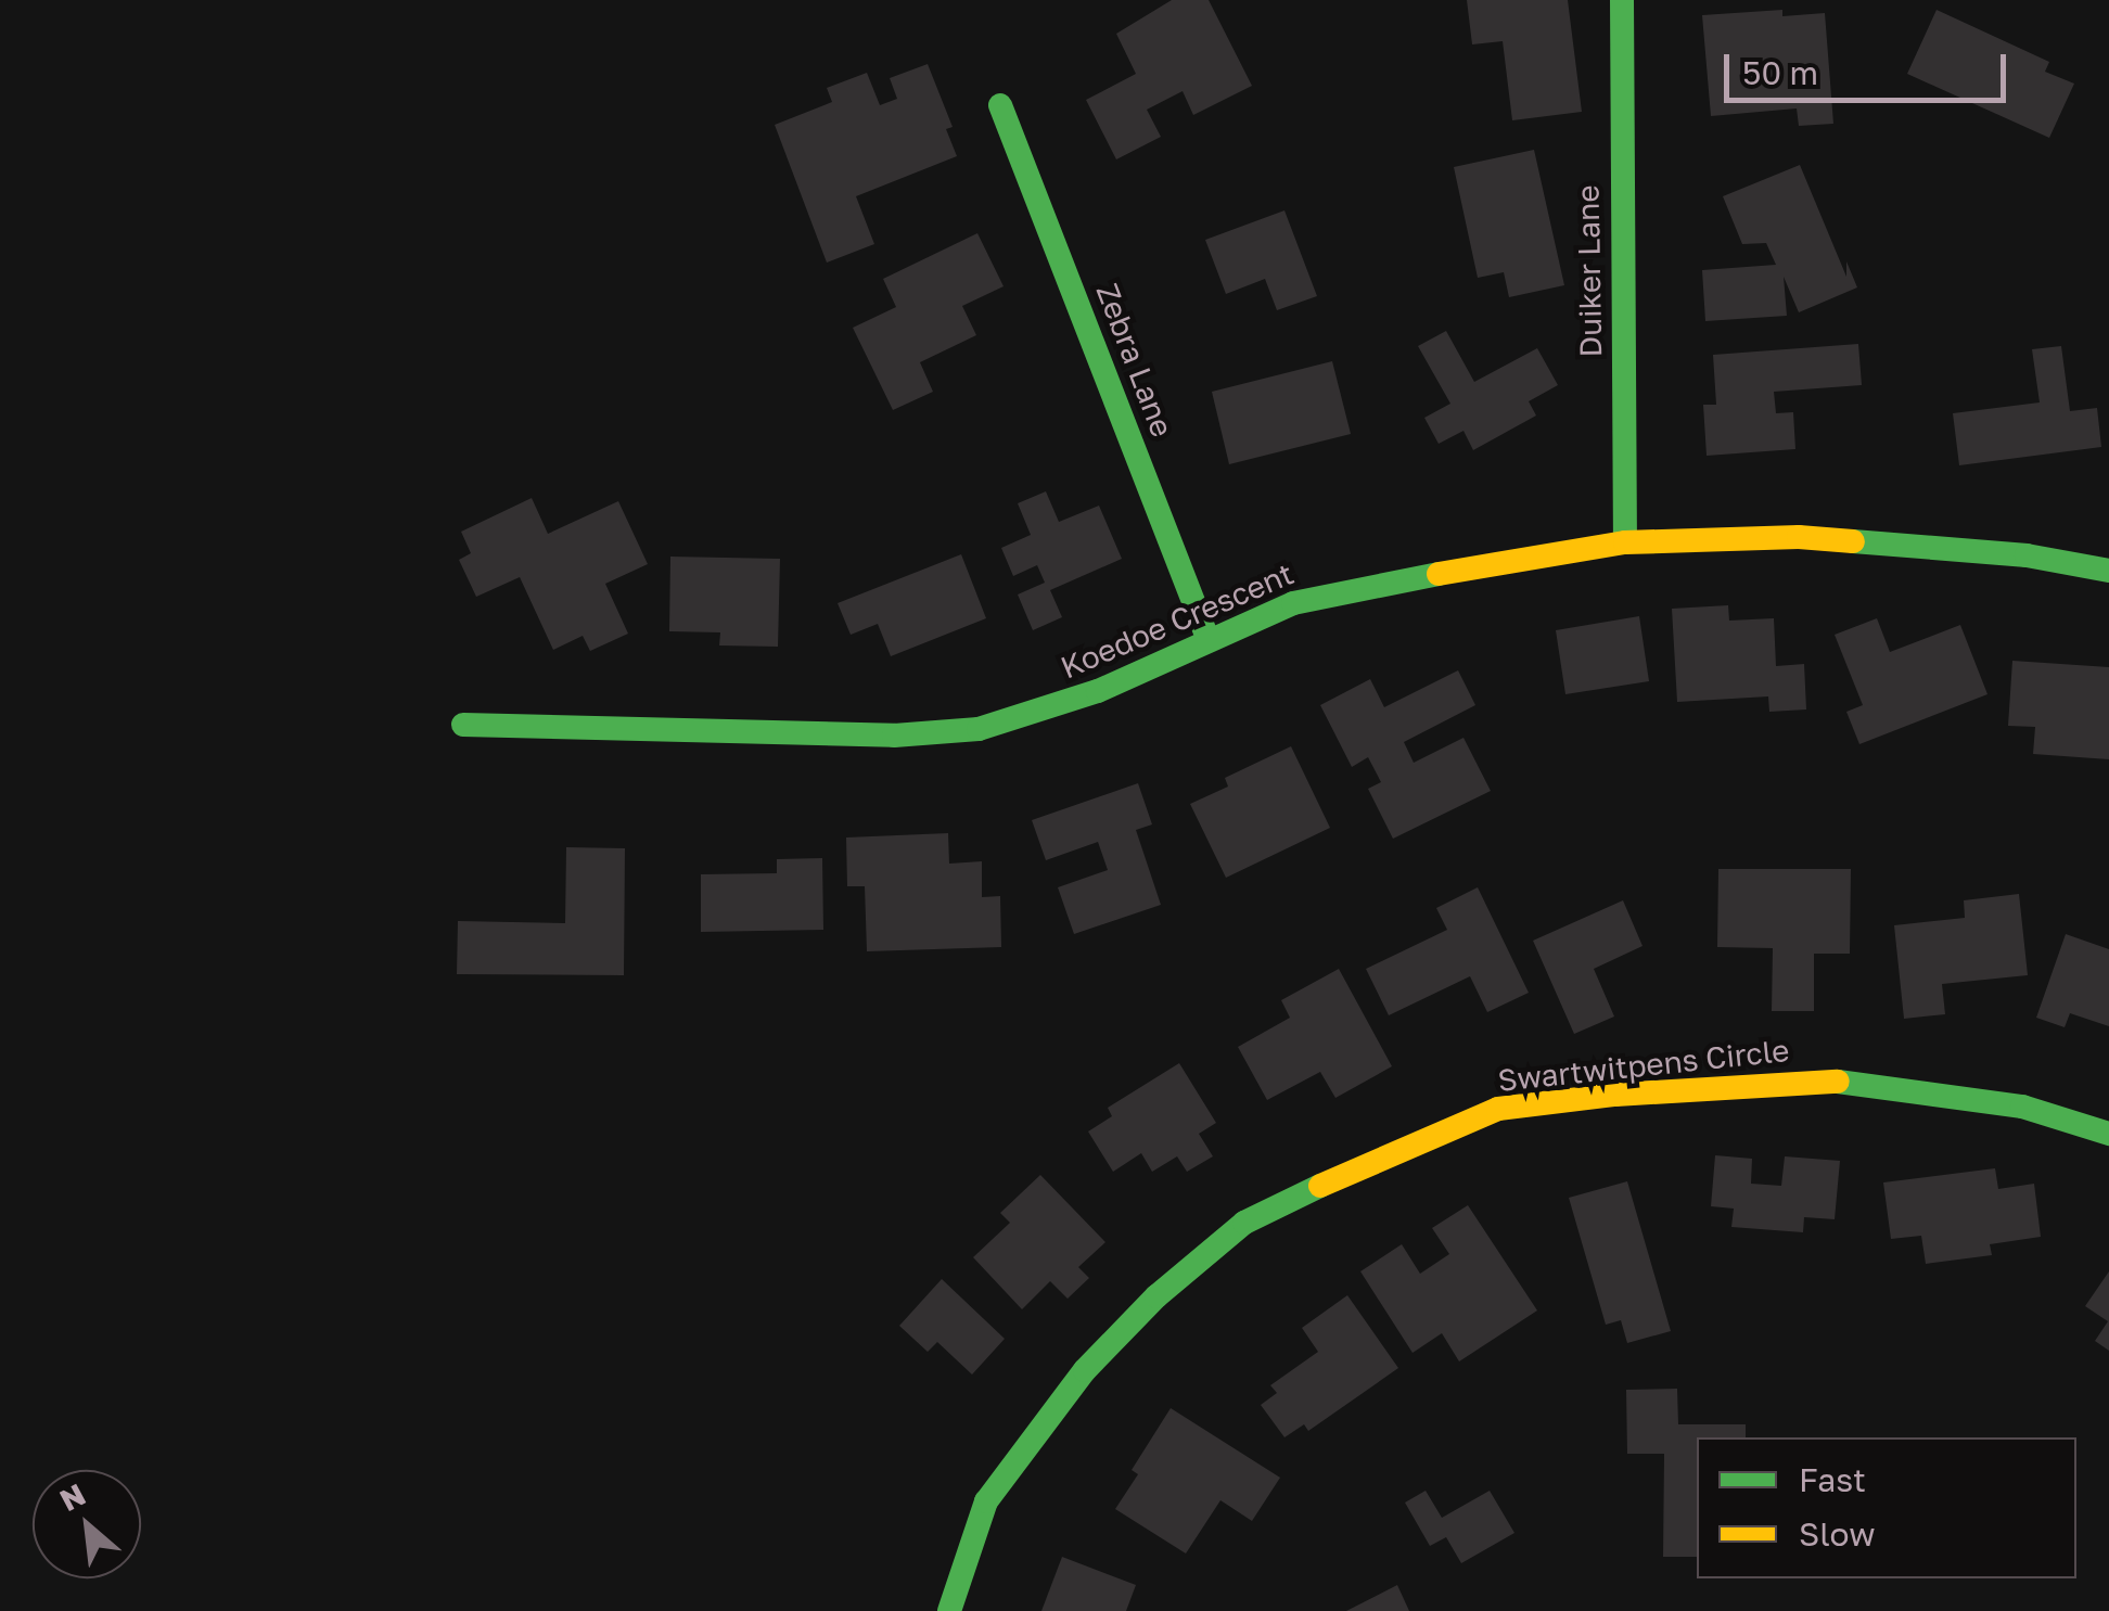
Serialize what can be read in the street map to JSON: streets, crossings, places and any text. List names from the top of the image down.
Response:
{
  "streets": {
    "street": [
      "Duiker Lane",
      "Zebra Lane",
      "Koedoe Crescent",
      "Swartwitpens Circle"
    ]
  },
  "crossings": [
    ["Duiker Lane", "Koedoe Crescent"],
    ["Zebra Lane", "Koedoe Crescent"]
  ],
  "legend": ["Fast", "Slow"],
  "scale_bar": "50 m",
  "north": "top left"
}
